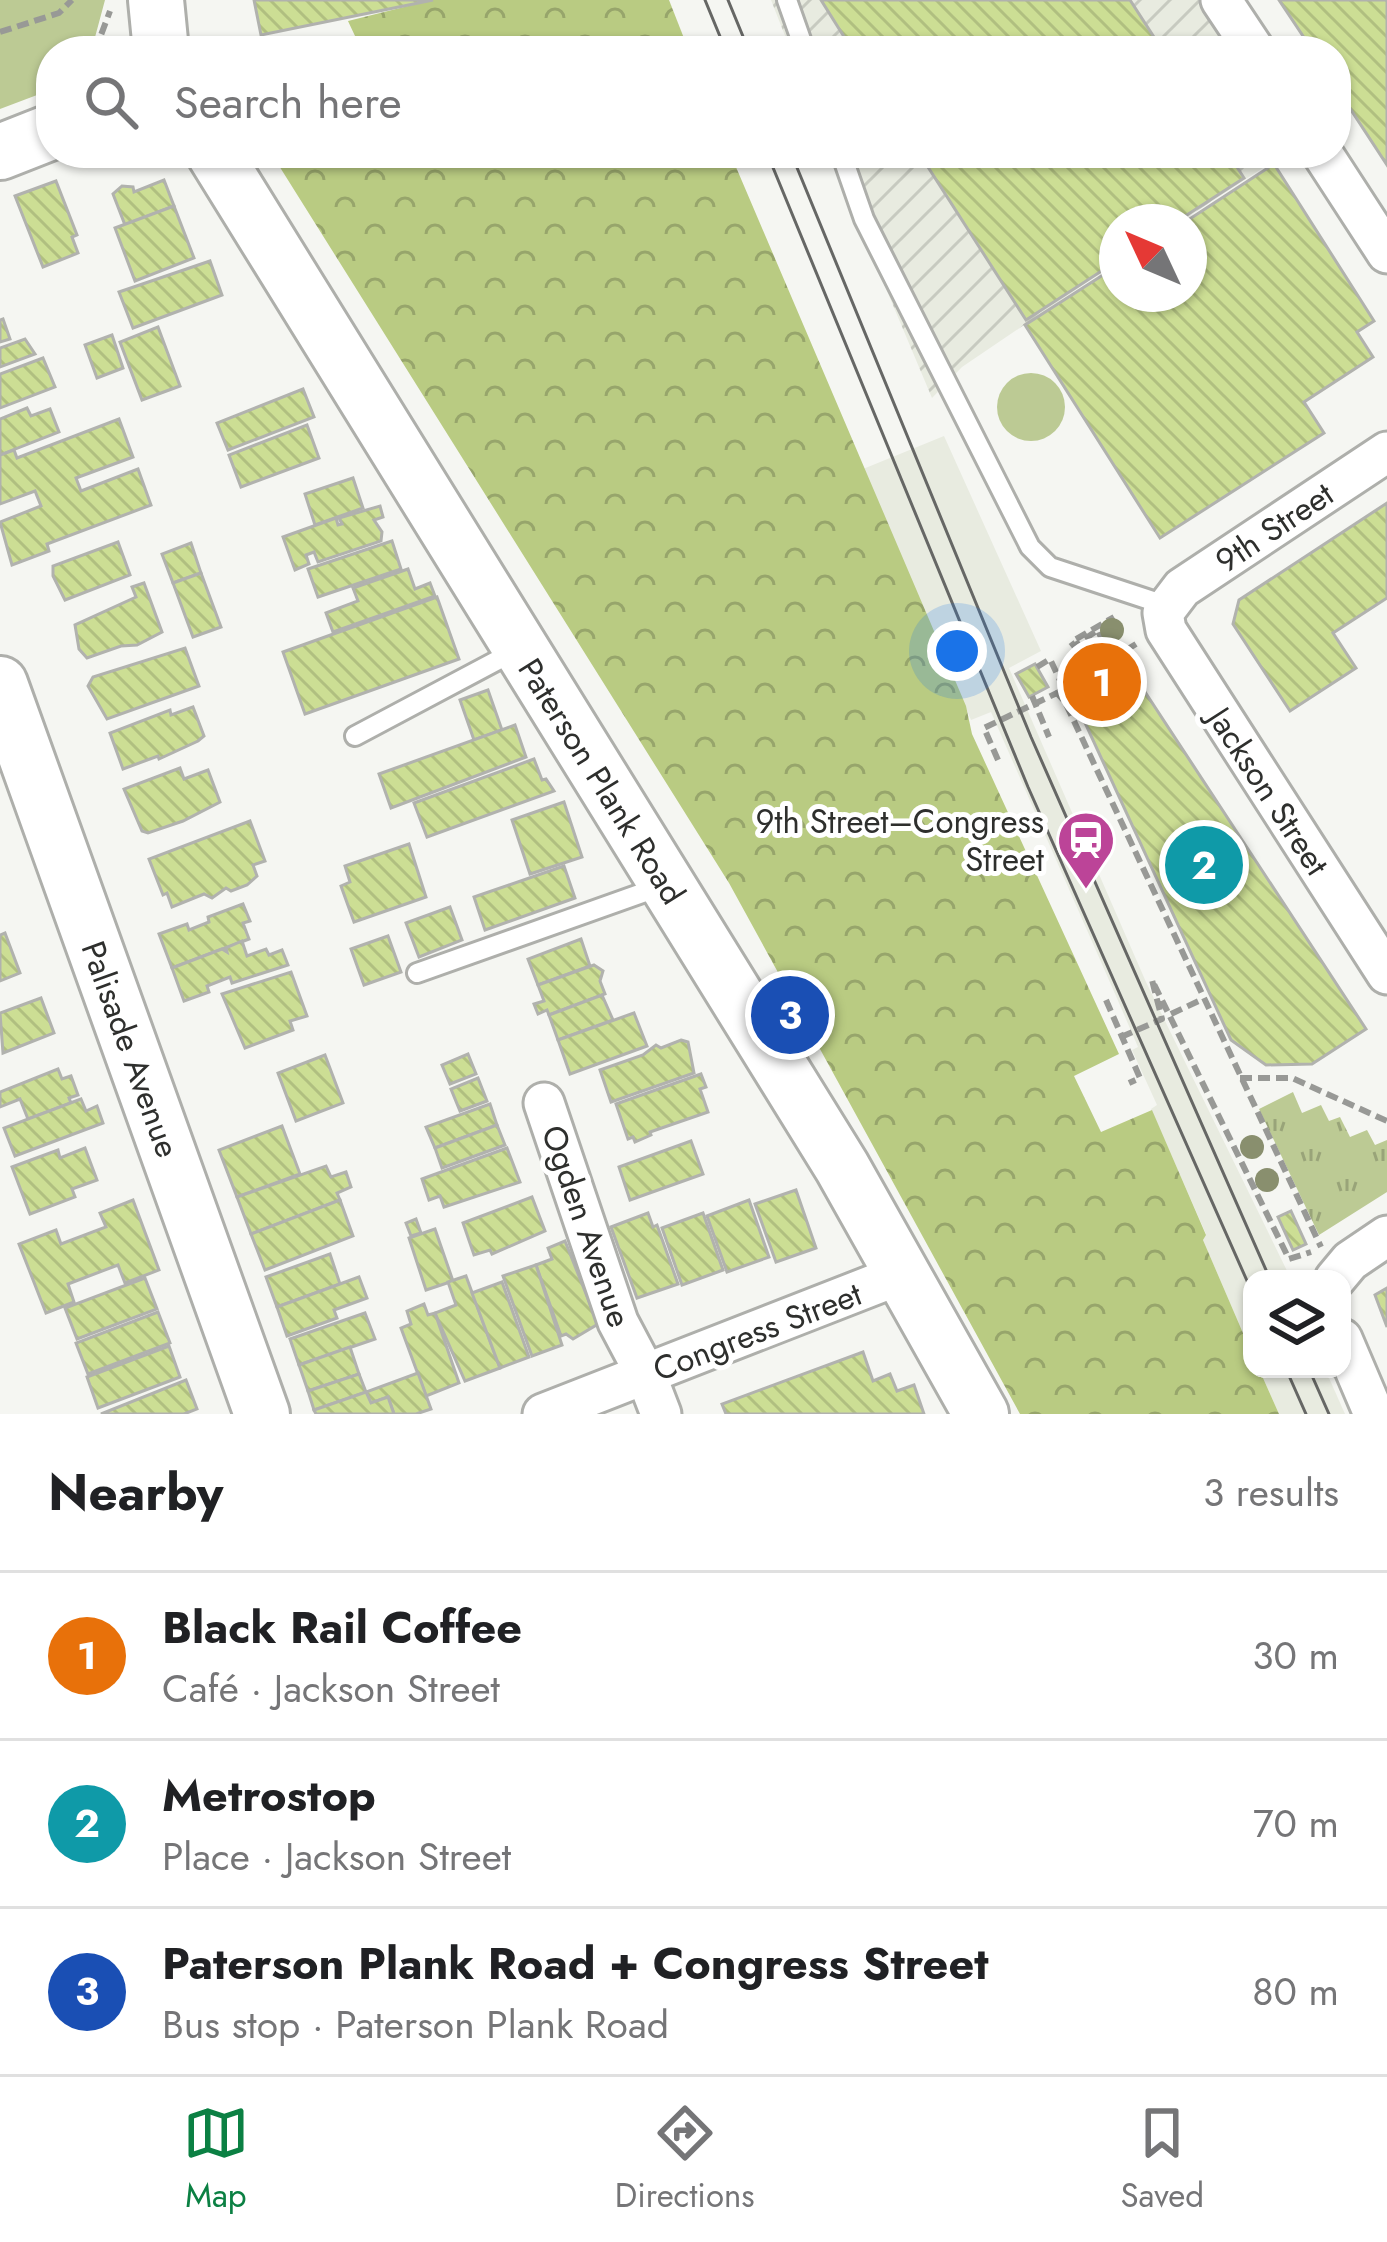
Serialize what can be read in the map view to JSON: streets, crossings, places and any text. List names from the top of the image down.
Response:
{
  "streets": {
    "main road": ["Paterson Plank Road", "Palisade Avenue"],
    "street": [
      "9th Street",
      "Jackson Street",
      "Ogden Avenue",
      "Congress Street"
    ]
  },
  "crossings": [
    ["9th Street", "Jackson Street"],
    ["Paterson Plank Road", "Congress Street"],
    ["Ogden Avenue", "Congress Street"]
  ],
  "places": {
    "station": ["9th Street–Congress Street"]
  },
  "north": "top left",
  "page": {
    "search": "Search here",
    "pins": ["1", "2", "3"],
    "heading": ["Nearby", "3 results"],
    "list": [
      {
        "mark": "1",
        "name": "Black Rail Coffee",
        "note": "Café · Jackson Street",
        "value": "30 m"
      },
      {
        "mark": "2",
        "name": "Metrostop",
        "note": "Place · Jackson Street",
        "value": "70 m"
      },
      {
        "mark": "3",
        "name": "Paterson Plank Road + Congress Street",
        "note": "Bus stop · Paterson Plank Road",
        "value": "80 m"
      }
    ],
    "nav": ["Map", "Directions", "Saved"]
  }
}
